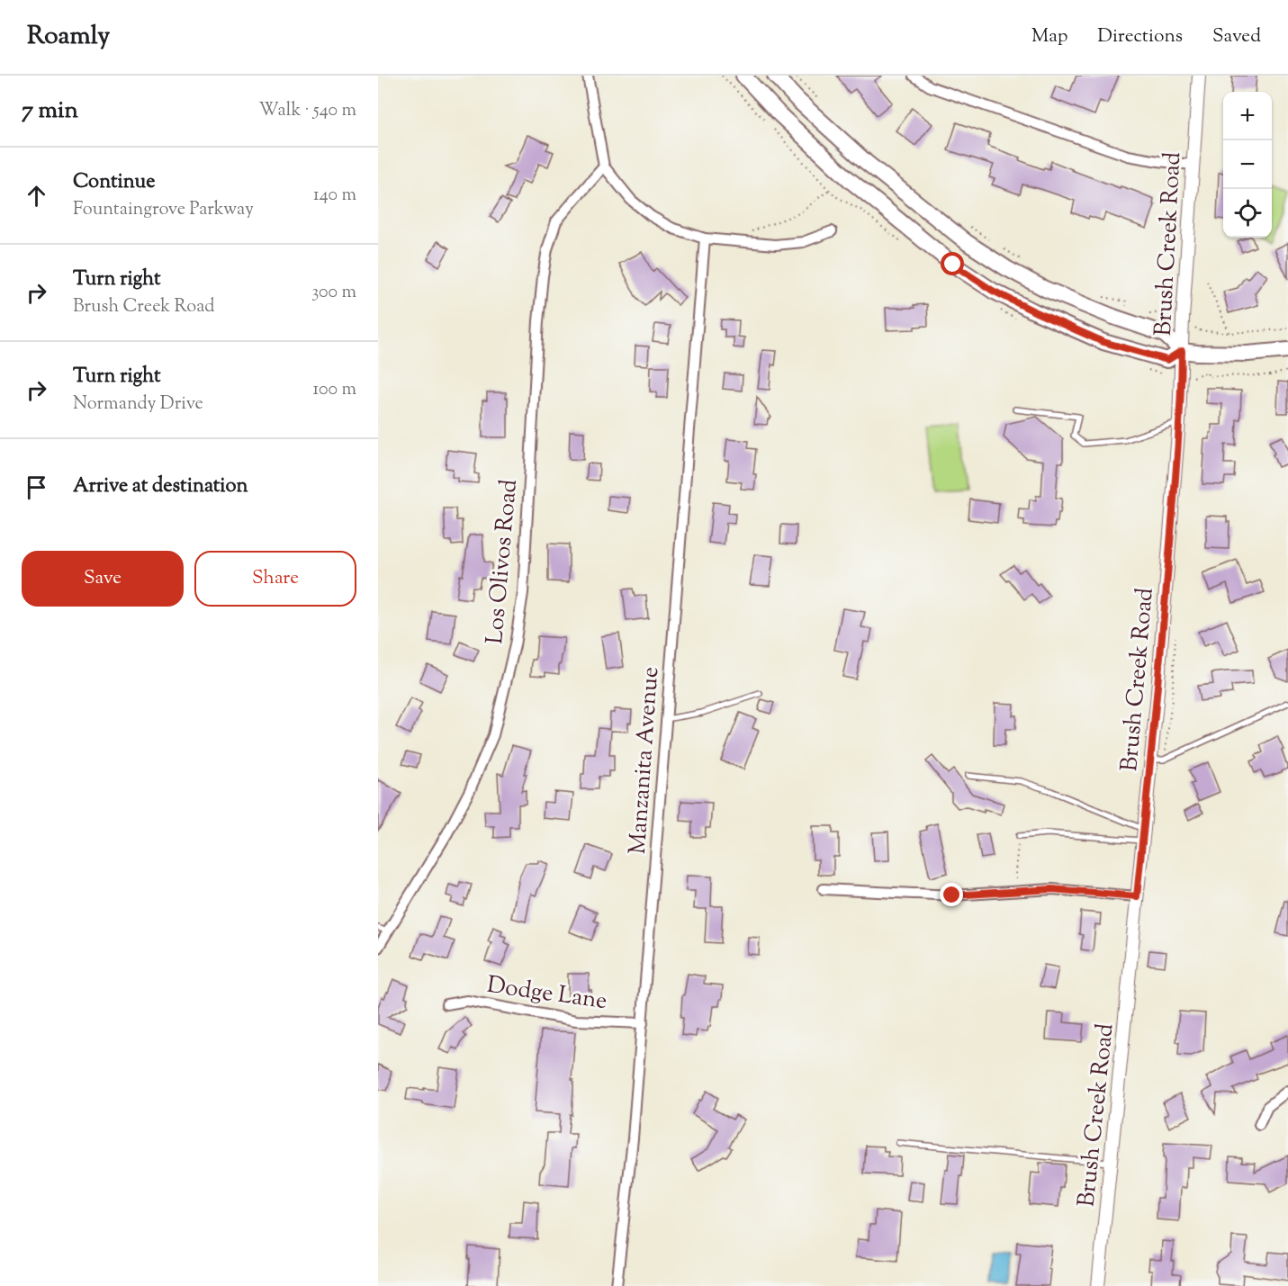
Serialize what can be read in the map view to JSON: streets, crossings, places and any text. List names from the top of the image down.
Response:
{
  "streets": {
    "street": [
      "Brush Creek Road",
      "Los Olivos Road",
      "Manzanita Avenue",
      "Dodge Lane"
    ]
  },
  "crossings": [
    ["Manzanita Avenue", "Dodge Lane"]
  ],
  "page": {
    "header": "Roamly",
    "nav": ["Map", "Directions", "Saved"],
    "heading": ["7 min", "Walk · 540 m"],
    "map_buttons": ["+", "−"],
    "list": [
      ["Continue", "Fountaingrove Parkway", "140 m"],
      ["Turn right", "Brush Creek Road", "300 m"],
      ["Turn right", "Normandy Drive", "100 m"],
      "Arrive at destination"
    ],
    "buttons": ["Save", "Share"]
  }
}
